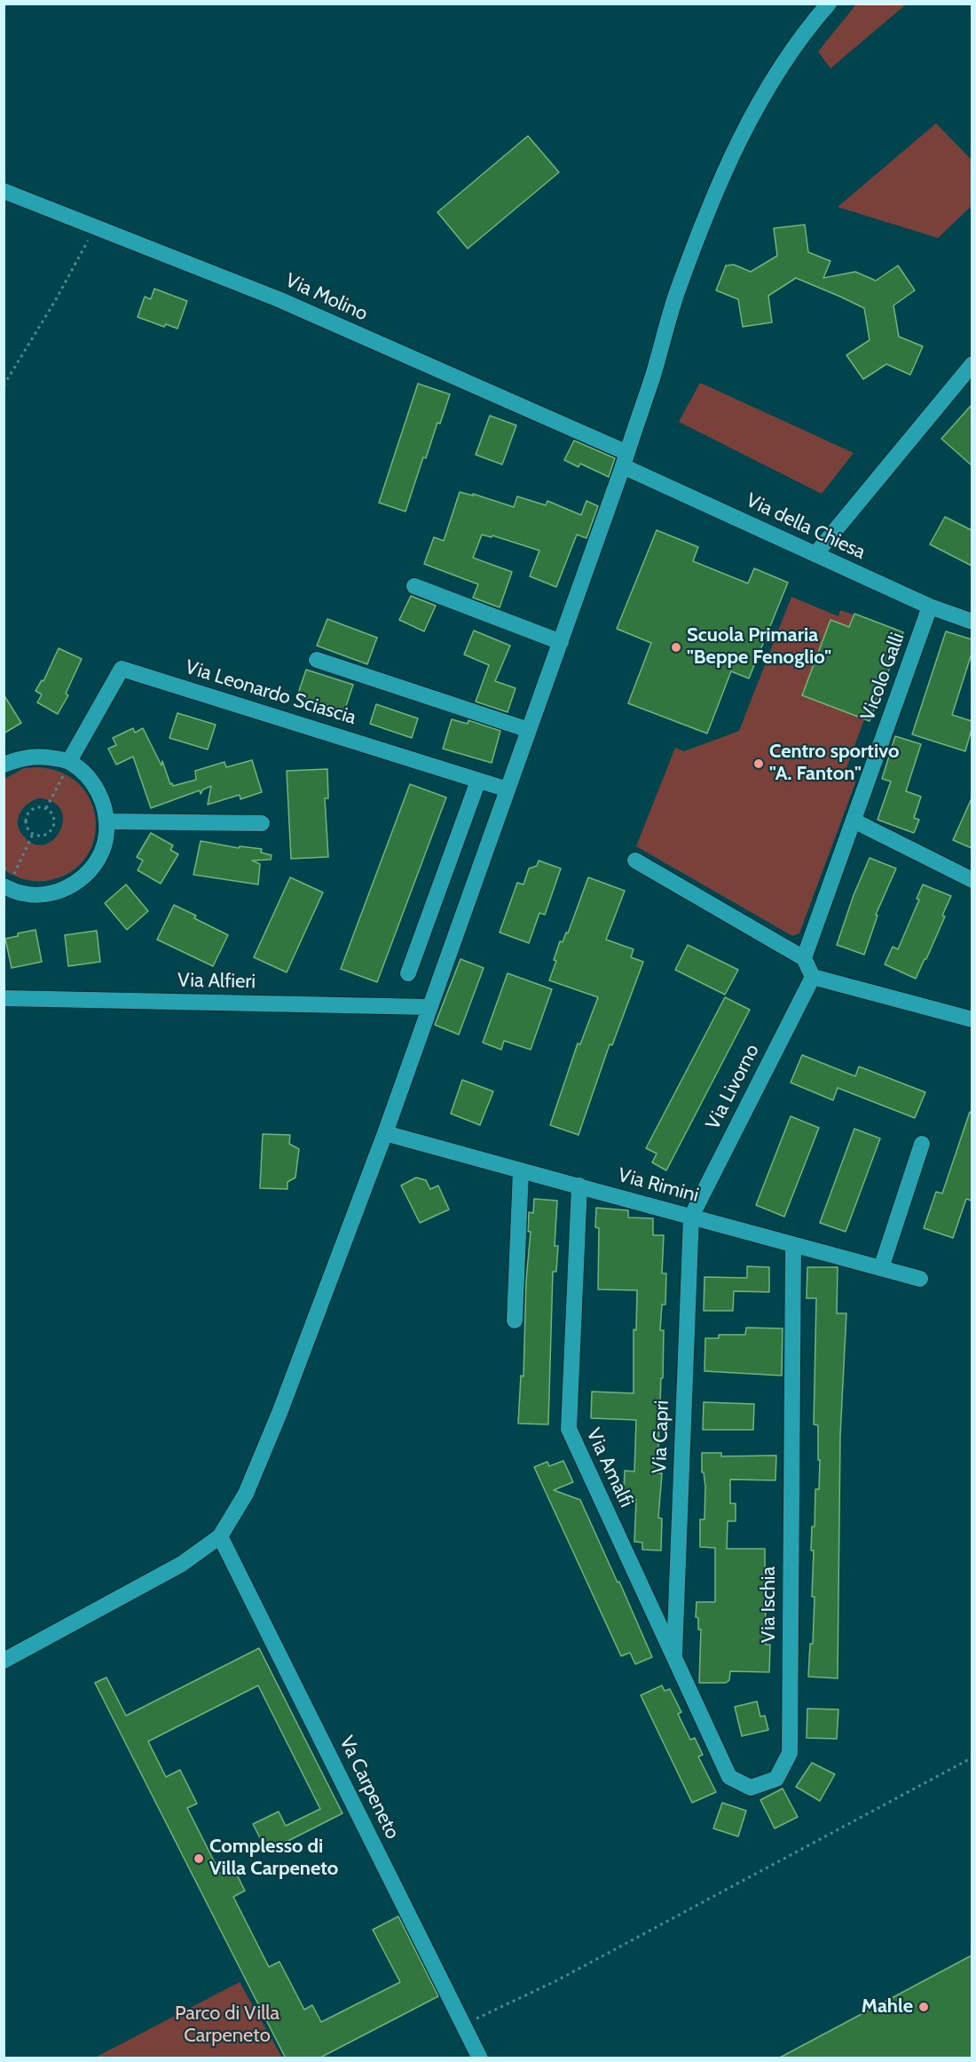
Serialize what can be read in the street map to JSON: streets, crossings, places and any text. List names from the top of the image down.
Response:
{
  "streets": {
    "street": [
      "Via Molino",
      "Via della Chiesa",
      "Vicolo Galli",
      "Via Leonardo Sciascia",
      "Via Alfieri",
      "Via Livorno",
      "Via Rimini",
      "Via Capri",
      "Via Amalfi",
      "Via Ischia",
      "Va Carpeneto"
    ]
  },
  "crossings": [
    ["Via Molino", "Via della Chiesa"],
    ["Via della Chiesa", "Vicolo Galli"],
    ["Via Livorno", "Via Rimini"],
    ["Via Livorno", "Via Capri"],
    ["Via Rimini", "Via Capri"],
    ["Via Rimini", "Via Amalfi"],
    ["Via Rimini", "Via Ischia"],
    ["Via Capri", "Via Amalfi"],
    ["Via Capri", "Via Ischia"],
    ["Via Amalfi", "Via Ischia"]
  ],
  "parks": ["Parco di Villa Carpeneto"],
  "places": [
    "Scuola Primaria \"Beppe Fenoglio\"",
    "Centro sportivo \"A. Fanton\"",
    "Complesso di Villa Carpeneto",
    "Mahle"
  ]
}
